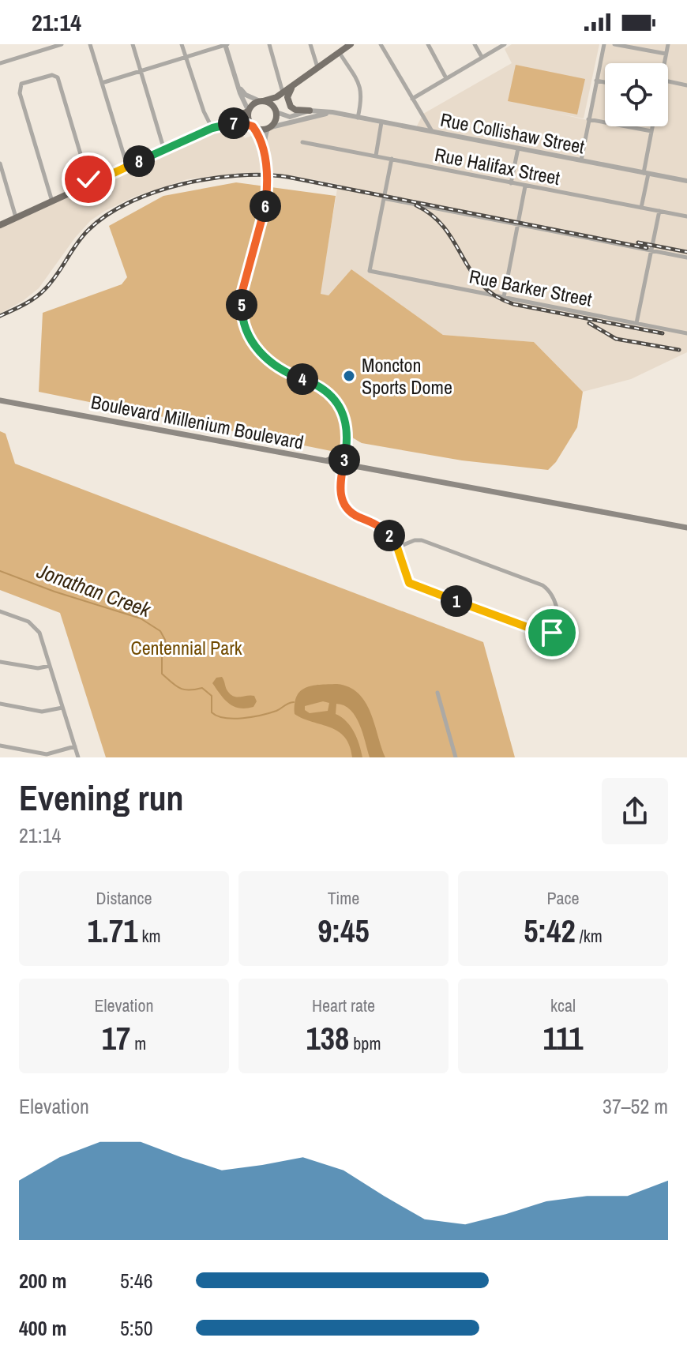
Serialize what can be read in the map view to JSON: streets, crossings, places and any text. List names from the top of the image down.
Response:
{
  "streets": {
    "main road": ["Boulevard Millenium Boulevard"],
    "street": ["Rue Collishaw Street", "Rue Halifax Street", "Rue Barker Street"]
  },
  "water": ["Jonathan Creek"],
  "parks": ["Centennial Park"],
  "places": ["Moncton Sports Dome"],
  "page": {
    "status": "21:14",
    "pins": [
      "7",
      "8",
      "6",
      "5",
      "4",
      "3",
      "2",
      "1"
    ],
    "heading": ["Evening run", "21:14"],
    "stats": [
      ["Distance", "1.71 km"],
      ["Time", "9:45"],
      ["Pace", "5:42 /km"],
      ["Elevation", "17 m"],
      ["Heart rate", "138 bpm"],
      ["kcal", "111"]
    ],
    "chart": ["Elevation", "37–52 m"],
    "list": [
      {
        "name": "200 m",
        "note": "5:46"
      },
      {
        "name": "400 m",
        "note": "5:50"
      }
    ]
  }
}
